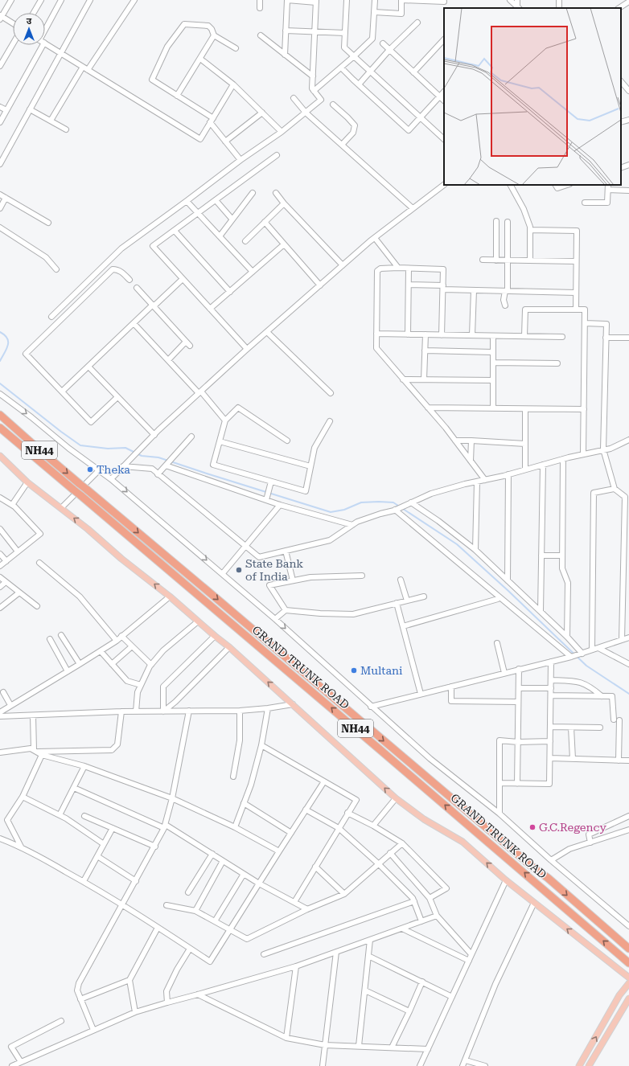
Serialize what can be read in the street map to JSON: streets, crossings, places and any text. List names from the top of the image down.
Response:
{
  "streets": {
    "highway": ["NH44", "GRAND TRUNK ROAD"]
  },
  "places": [
    "Theka",
    "State Bank of India",
    "Multani",
    "G.C.Regency"
  ],
  "north": "top"
}
